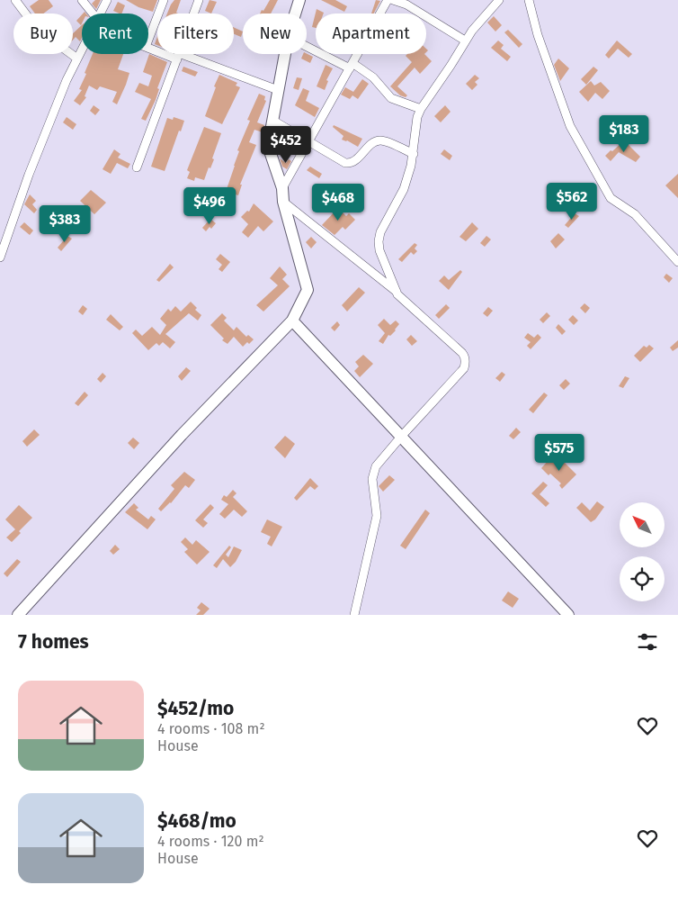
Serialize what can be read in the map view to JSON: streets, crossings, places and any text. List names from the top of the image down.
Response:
{
  "north": "top left",
  "page": {
    "chip": [
      "Buy",
      "Rent",
      "Filters",
      "New",
      "Apartment"
    ],
    "price": [
      "$183",
      "$452",
      "$562",
      "$468",
      "$496",
      "$383",
      "$575"
    ],
    "heading": "7 homes",
    "list": [
      {
        "name": "$452/mo",
        "note": "4 rooms · 108 m² · House"
      },
      {
        "name": "$468/mo",
        "note": "4 rooms · 120 m² · House"
      }
    ]
  }
}
